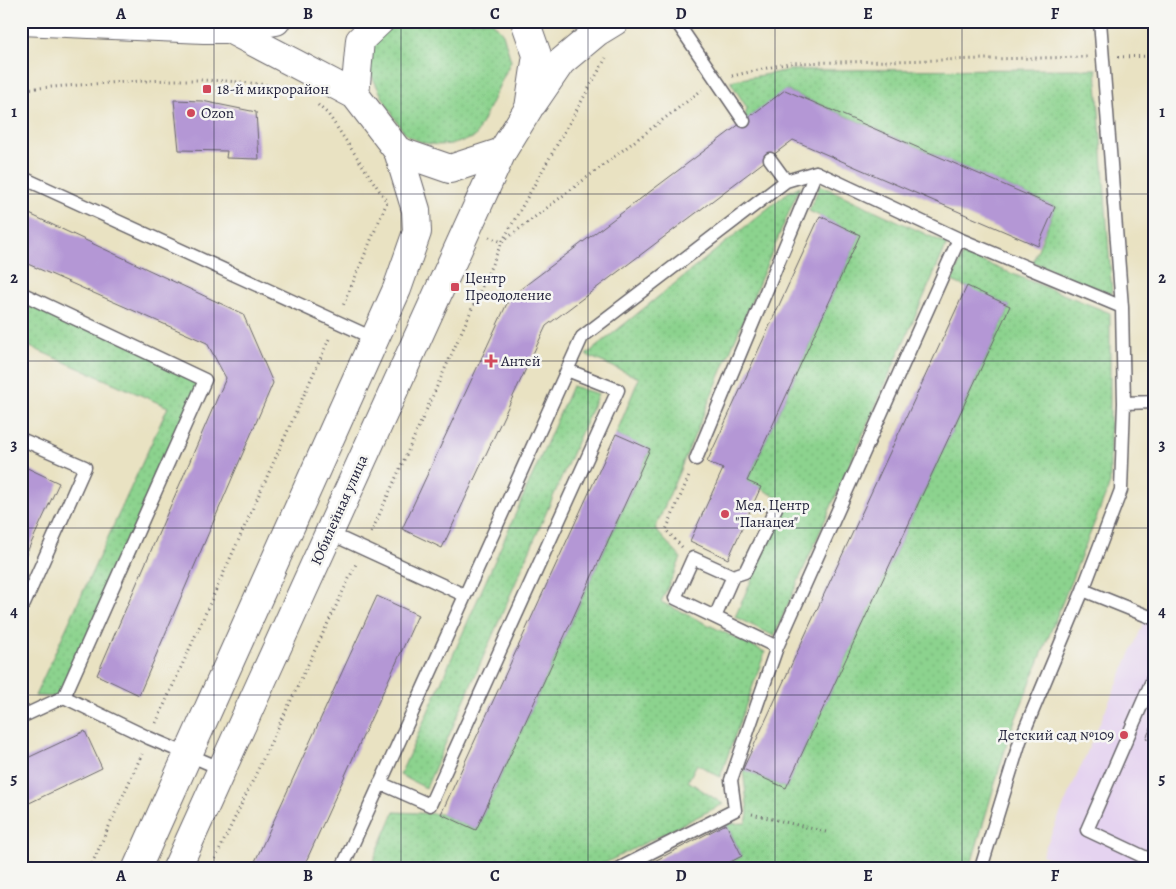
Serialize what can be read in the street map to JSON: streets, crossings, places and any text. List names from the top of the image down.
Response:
{
  "streets": {
    "street": ["Юбилейная улица"]
  },
  "places": {
    "transit": ["18-й микрорайон", "Центр Преодоление"],
    "other": ["Ozon", "Мед. Центр \"Панацея\"", "Детский сад №109"],
    "health": ["Антей"]
  },
  "grid": {
    "columns": [
      "A",
      "B",
      "C",
      "D",
      "E",
      "F"
    ],
    "rows": [
      "1",
      "2",
      "3",
      "4",
      "5"
    ]
  }
}
